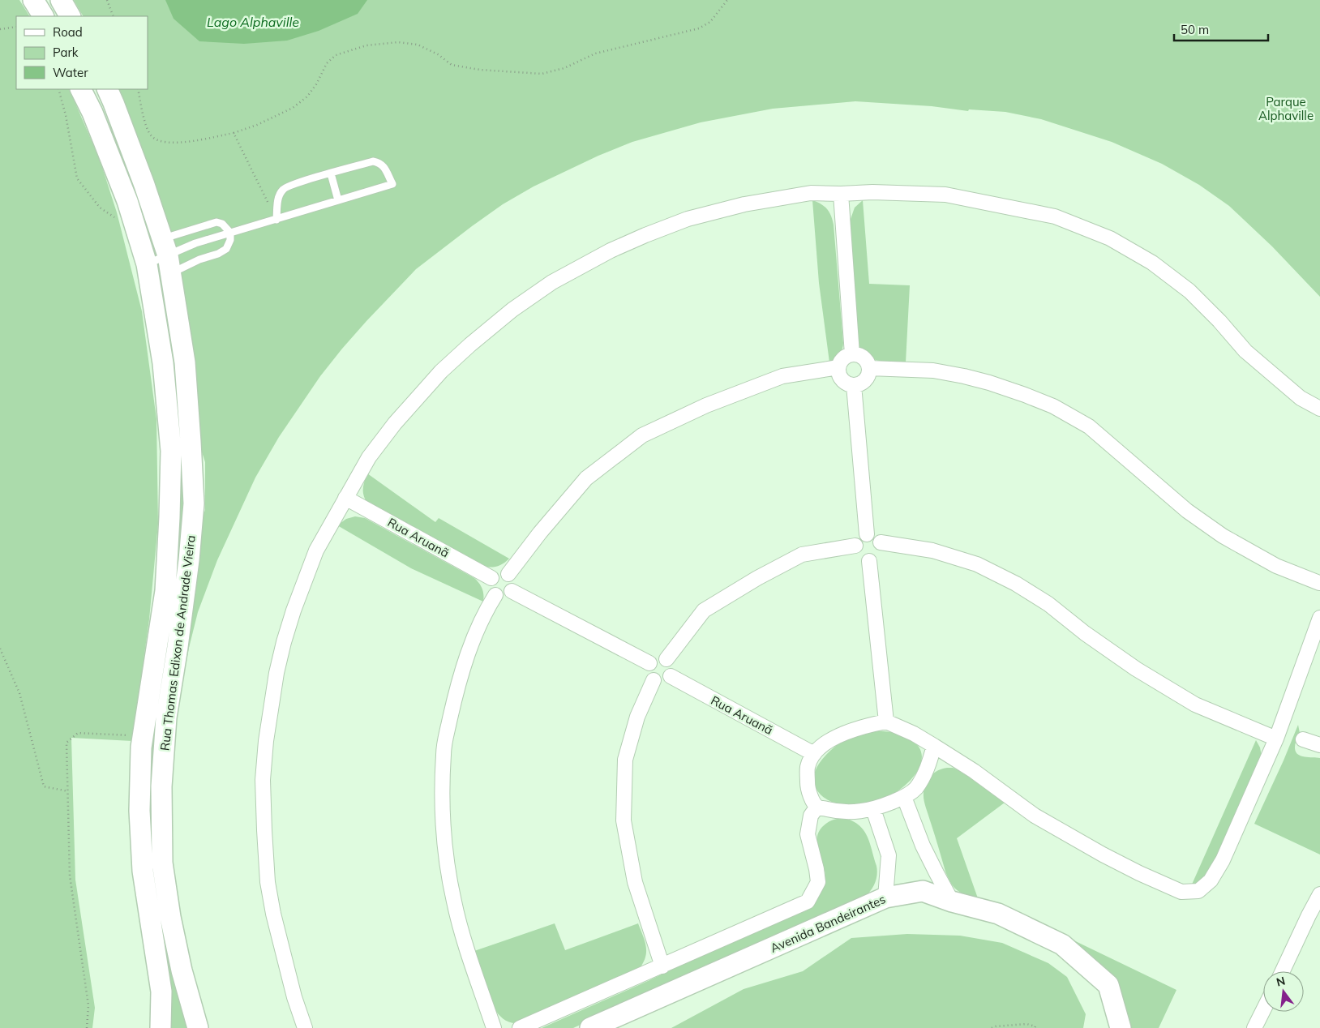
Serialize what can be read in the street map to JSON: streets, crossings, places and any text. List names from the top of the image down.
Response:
{
  "streets": {
    "street": ["Rua Aruanã", "Rua Thomas Edixon de Andrade Vieira", "Avenida Bandeirantes"]
  },
  "water": ["Lago Alphaville"],
  "parks": ["Parque Alphaville"],
  "legend": ["Road", "Park", "Water"],
  "scale_bar": "50 m",
  "north": "top"
}
